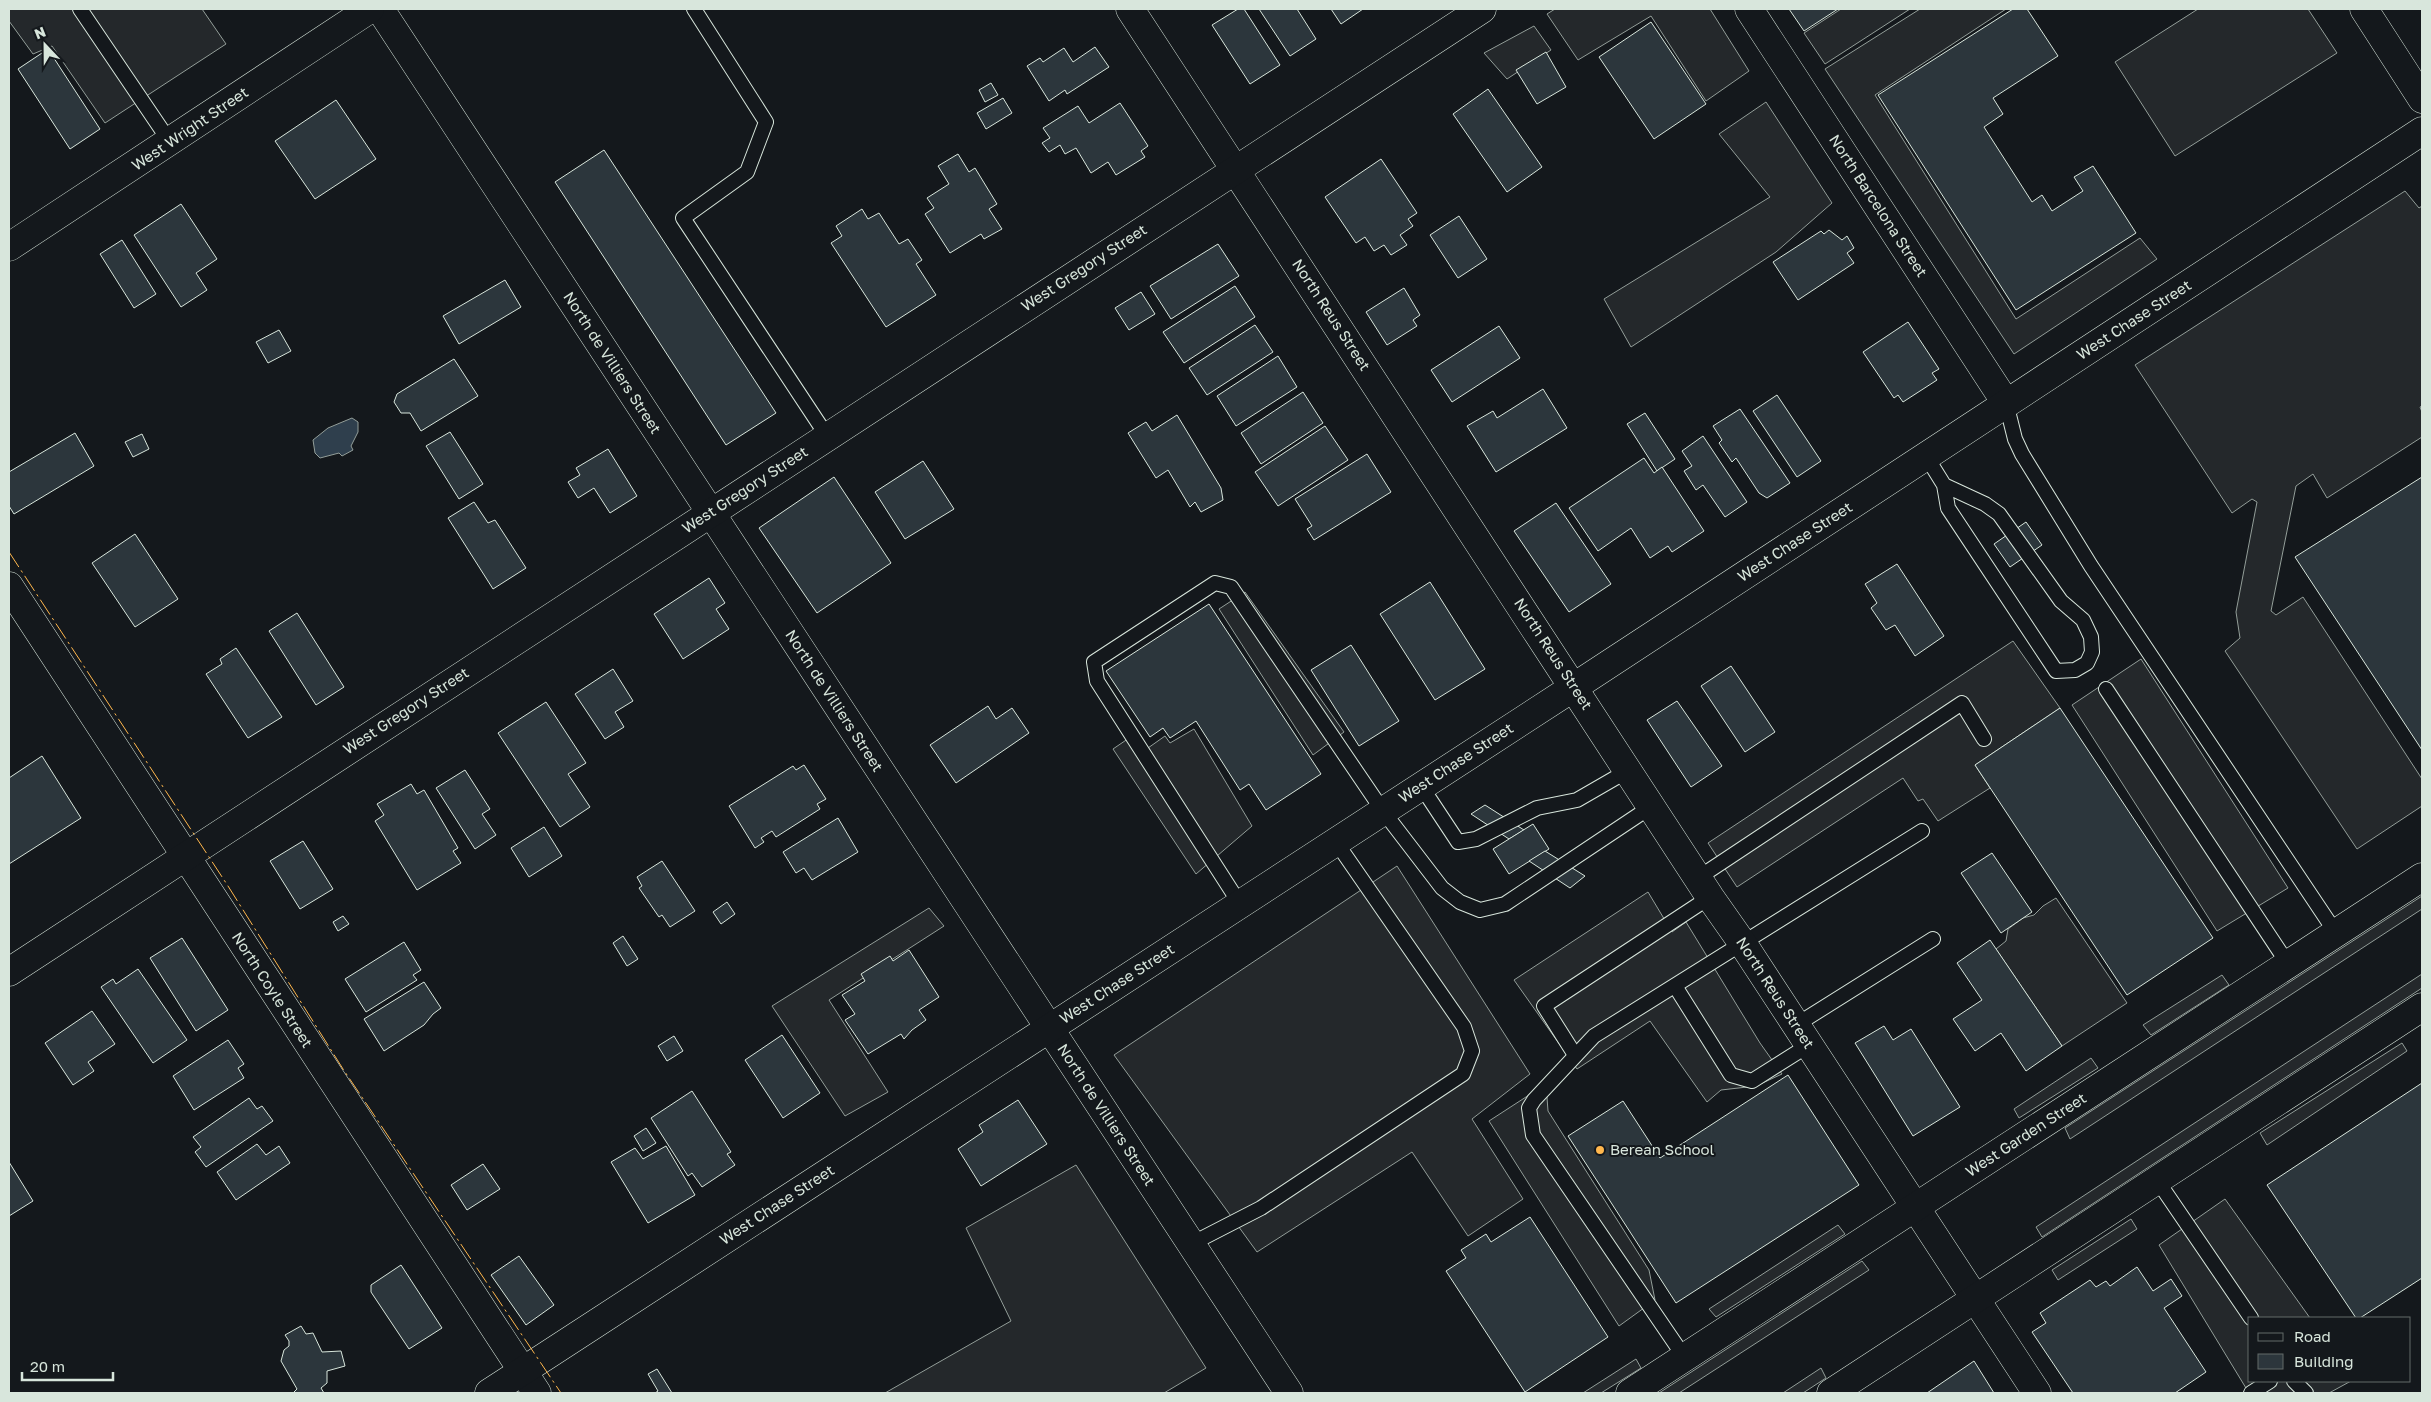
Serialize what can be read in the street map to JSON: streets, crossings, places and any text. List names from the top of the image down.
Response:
{
  "streets": {
    "street": [
      "West Wright Street",
      "North Barcelona Street",
      "West Gregory Street",
      "North Reus Street",
      "West Chase Street",
      "North de Villiers Street",
      "North Coyle Street",
      "West Garden Street"
    ]
  },
  "crossings": [
    ["North Barcelona Street", "West Chase Street"],
    ["West Gregory Street", "North Reus Street"],
    ["West Gregory Street", "North de Villiers Street"],
    ["West Gregory Street", "North Coyle Street"],
    ["North Reus Street", "West Chase Street"],
    ["North Reus Street", "West Garden Street"],
    ["West Chase Street", "North de Villiers Street"],
    ["West Chase Street", "North Coyle Street"]
  ],
  "places": ["Berean School"],
  "legend": ["Road", "Building"],
  "scale_bar": "20 m",
  "north": "top"
}
